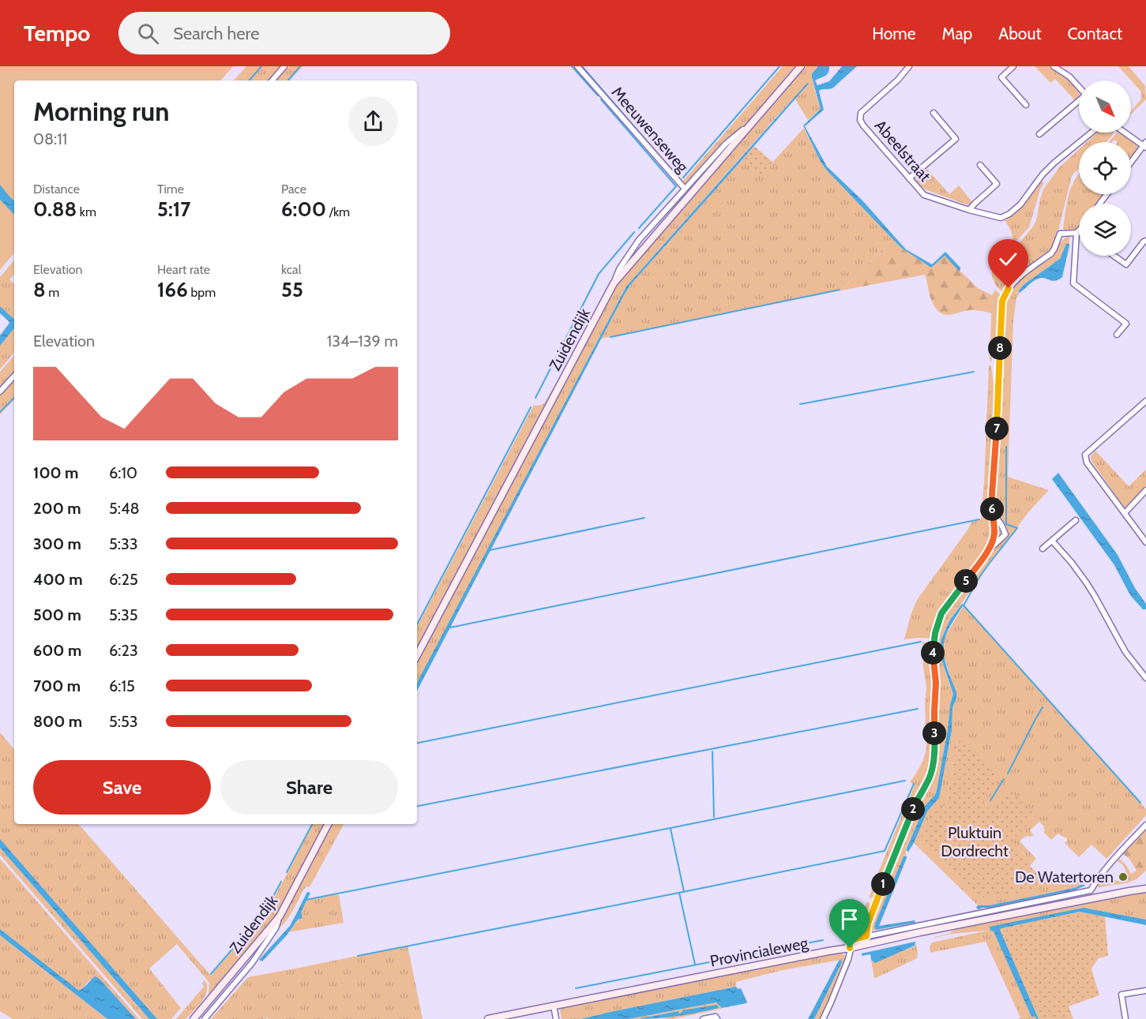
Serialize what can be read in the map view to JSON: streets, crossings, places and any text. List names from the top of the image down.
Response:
{
  "streets": {
    "street": [
      "Meeuwenseweg",
      "Abeelstraat",
      "Zuidendijk",
      "Provincialeweg"
    ]
  },
  "parks": ["Pluktuin Dordrecht"],
  "places": ["De Watertoren"],
  "north": "bottom right",
  "page": {
    "header": "Tempo",
    "search": "Search here",
    "nav": [
      "Home",
      "Map",
      "About",
      "Contact"
    ],
    "heading": ["Morning run", "08:11"],
    "stats": [
      ["Distance", "0.88 km"],
      ["Time", "5:17"],
      ["Pace", "6:00 /km"],
      ["Elevation", "8 m"],
      ["Heart rate", "166 bpm"],
      ["kcal", "55"]
    ],
    "chart": ["Elevation", "134–139 m"],
    "pins": [
      "8",
      "7",
      "6",
      "5",
      "4",
      "3",
      "2",
      "1"
    ],
    "list": [
      {
        "name": "100 m",
        "note": "6:10"
      },
      {
        "name": "200 m",
        "note": "5:48"
      },
      {
        "name": "300 m",
        "note": "5:33"
      },
      {
        "name": "400 m",
        "note": "6:25"
      },
      {
        "name": "500 m",
        "note": "5:35"
      },
      {
        "name": "600 m",
        "note": "6:23"
      },
      {
        "name": "700 m",
        "note": "6:15"
      },
      {
        "name": "800 m",
        "note": "5:53"
      }
    ],
    "buttons": ["Save", "Share"]
  }
}
